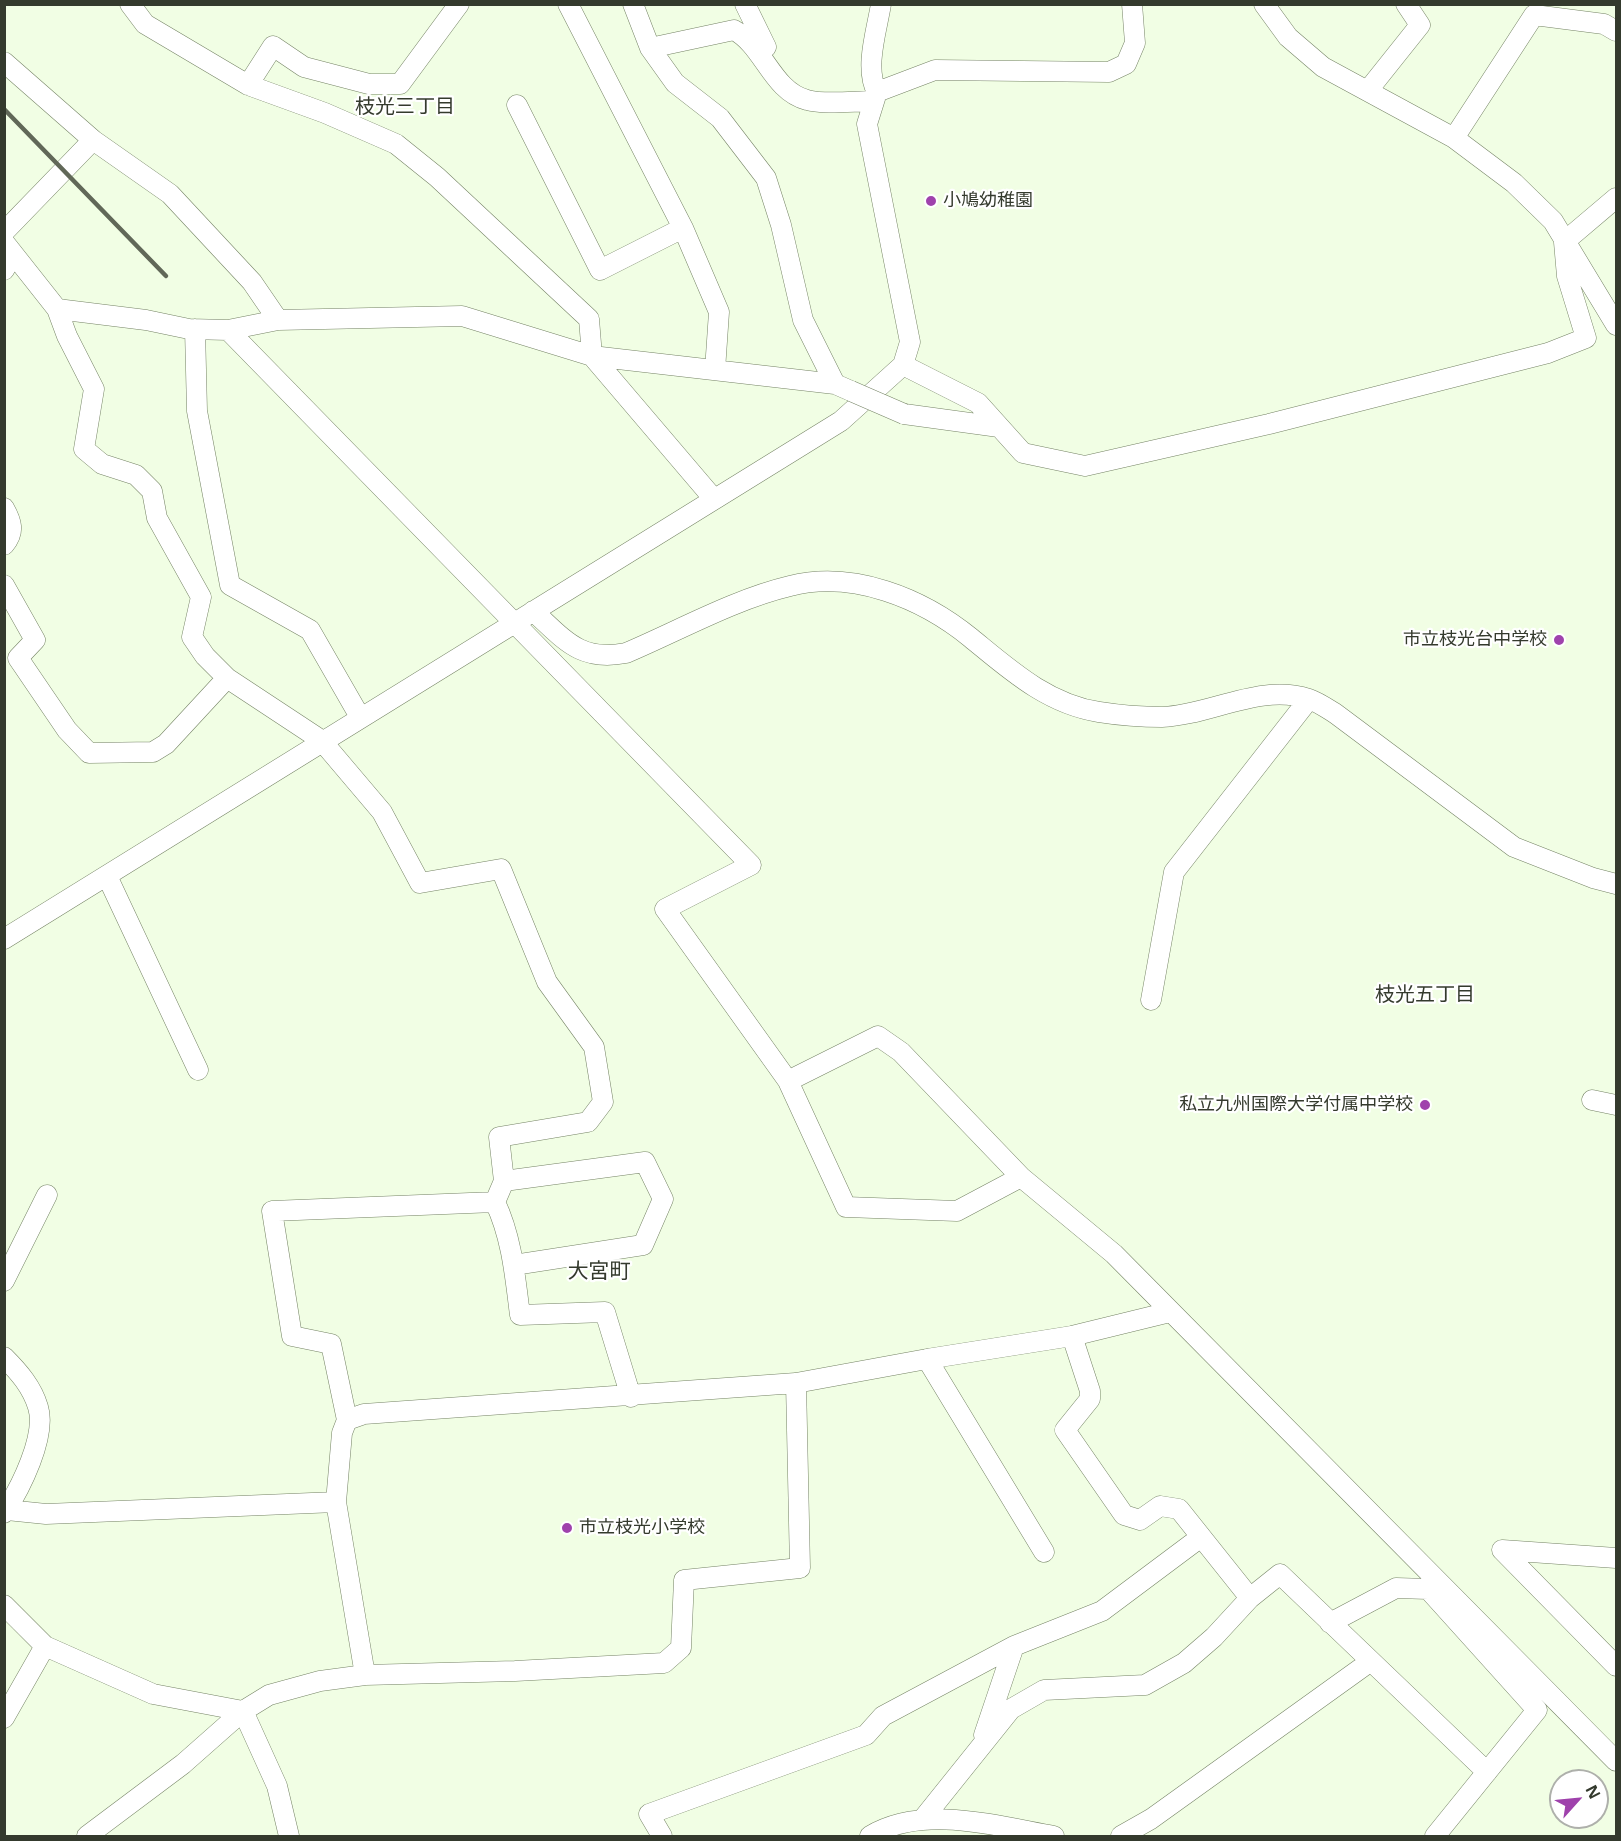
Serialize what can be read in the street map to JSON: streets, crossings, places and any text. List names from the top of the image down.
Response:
{
  "districts": ["枝光三丁目", "枝光五丁目", "大宮町"],
  "places": [
    "小鳩幼稚園",
    "市立枝光台中学校",
    "私立九州国際大学付属中学校",
    "市立枝光小学校"
  ],
  "north": "top right"
}
